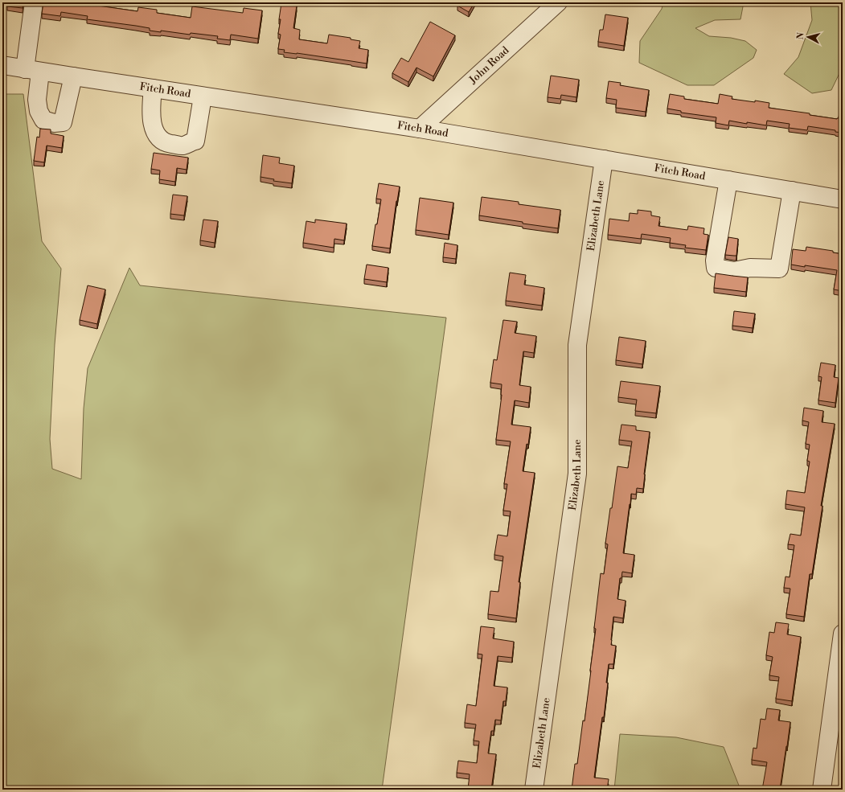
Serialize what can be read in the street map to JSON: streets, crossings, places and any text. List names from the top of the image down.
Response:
{
  "streets": {
    "street": ["John Road", "Fitch Road", "Elizabeth Lane"]
  },
  "crossings": [
    ["John Road", "Fitch Road"],
    ["Fitch Road", "Elizabeth Lane"]
  ],
  "north": "left"
}
